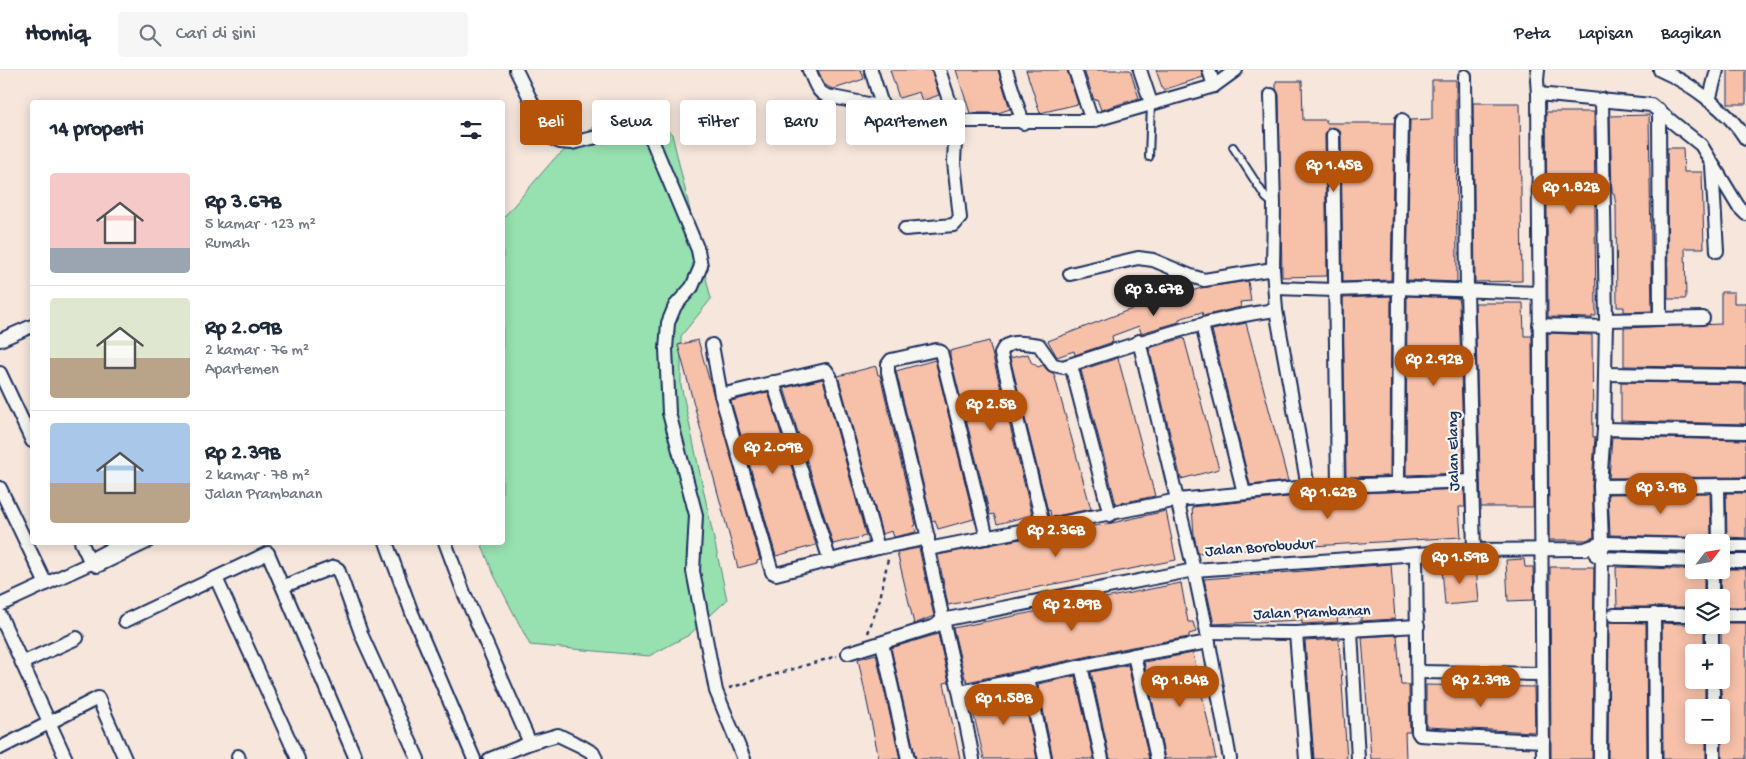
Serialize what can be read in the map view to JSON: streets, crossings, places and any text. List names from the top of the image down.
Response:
{
  "streets": {
    "street": ["Jalan Elang", "Jalan Borobudur", "Jalan Prambanan"]
  },
  "crossings": [
    ["Jalan Elang", "Jalan Borobudur"]
  ],
  "north": "top right",
  "page": {
    "header": "Homiq",
    "search": "Cari di sini",
    "nav": ["Peta", "Lapisan", "Bagikan"],
    "chip": [
      "Beli",
      "Sewa",
      "Filter",
      "Baru",
      "Apartemen"
    ],
    "heading": "14 properti",
    "price": [
      "Rp 1.45B",
      "Rp 1.82B",
      "Rp 3.67B",
      "Rp 2.92B",
      "Rp 2.5B",
      "Rp 2.09B",
      "Rp 3.9B",
      "Rp 1.62B",
      "Rp 2.36B",
      "Rp 1.59B",
      "Rp 2.89B",
      "Rp 1.84B",
      "Rp 2.39B",
      "Rp 1.58B"
    ],
    "list": [
      {
        "name": "Rp 3.67B",
        "note": "5 kamar · 123 m² · Rumah"
      },
      {
        "name": "Rp 2.09B",
        "note": "2 kamar · 76 m² · Apartemen"
      },
      {
        "name": "Rp 2.39B",
        "note": "2 kamar · 78 m² · Jalan Prambanan"
      }
    ],
    "map_buttons": ["+", "−"]
  }
}
